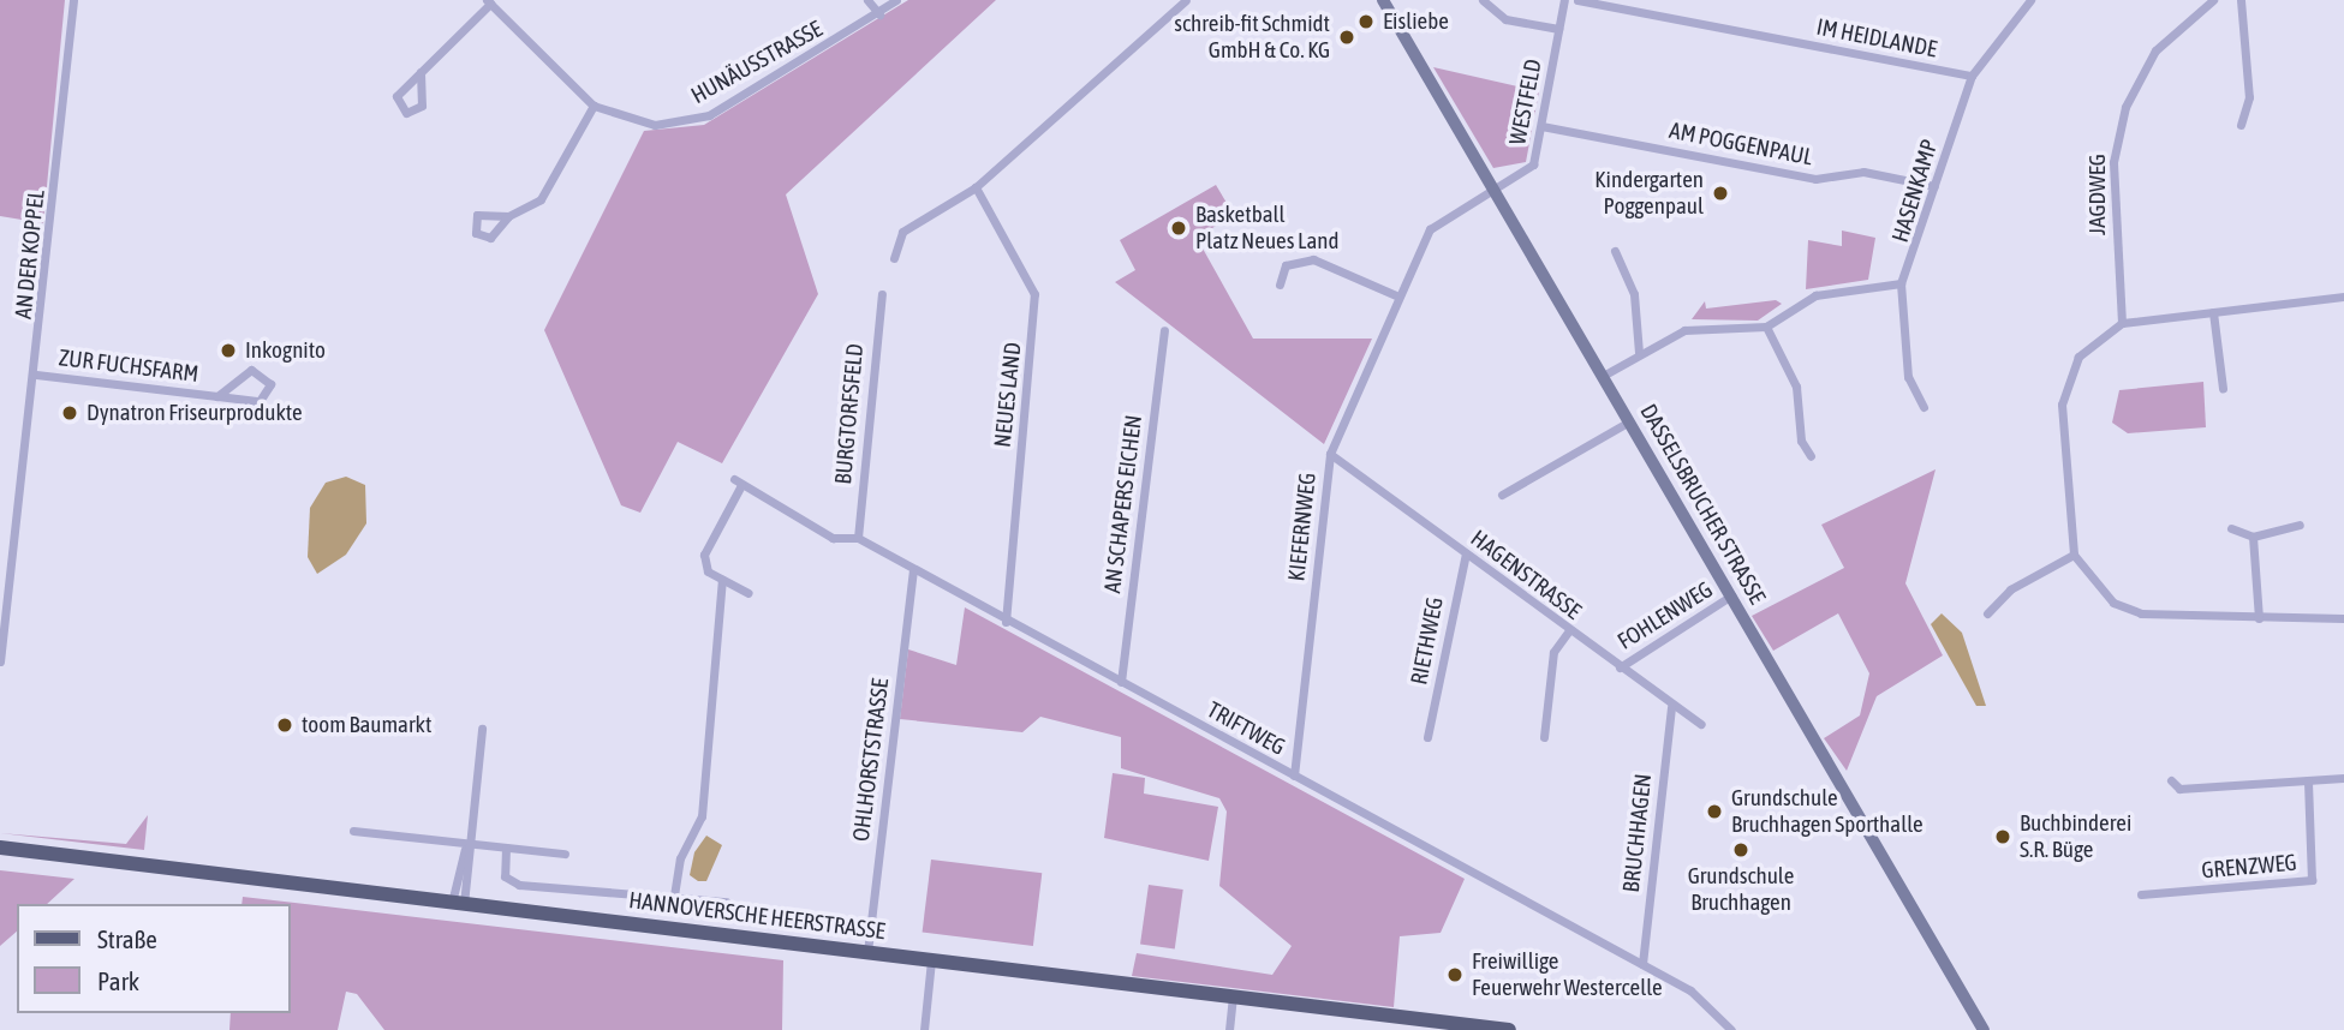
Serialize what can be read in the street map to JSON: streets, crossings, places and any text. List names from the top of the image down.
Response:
{
  "streets": {
    "main road": ["HANNOVERSCHE HEERSTRASSE"],
    "street": [
      "IM HEIDLANDE",
      "HUNÄUSSTRASSE",
      "WESTFELD",
      "AM POGGENPAUL",
      "HASENKAMP",
      "JAGDWEG",
      "AN DER KOPPEL",
      "ZUR FUCHSFARM",
      "NEUES LAND",
      "BURGTORFSFELD",
      "AN SCHAPERS EICHEN",
      "DASSELSBRUCHER STRASSE",
      "KIEFERNWEG",
      "HAGENSTRASSE",
      "FOHLENWEG",
      "RIETHWEG",
      "TRIFTWEG",
      "OHLHORSTSTRASSE",
      "BRUCHHAGEN",
      "GRENZWEG"
    ]
  },
  "crossings": [
    ["IM HEIDLANDE", "HASENKAMP"],
    ["WESTFELD", "AM POGGENPAUL"],
    ["WESTFELD", "DASSELSBRUCHER STRASSE"],
    ["WESTFELD", "KIEFERNWEG"],
    ["AM POGGENPAUL", "HASENKAMP"],
    ["AN DER KOPPEL", "ZUR FUCHSFARM"],
    ["NEUES LAND", "TRIFTWEG"],
    ["BURGTORFSFELD", "TRIFTWEG"],
    ["AN SCHAPERS EICHEN", "TRIFTWEG"],
    ["DASSELSBRUCHER STRASSE", "KIEFERNWEG"],
    ["DASSELSBRUCHER STRASSE", "FOHLENWEG"],
    ["KIEFERNWEG", "HAGENSTRASSE"],
    ["KIEFERNWEG", "TRIFTWEG"],
    ["HAGENSTRASSE", "FOHLENWEG"],
    ["HAGENSTRASSE", "RIETHWEG"],
    ["HAGENSTRASSE", "BRUCHHAGEN"],
    ["TRIFTWEG", "OHLHORSTSTRASSE"],
    ["TRIFTWEG", "BRUCHHAGEN"],
    ["OHLHORSTSTRASSE", "HANNOVERSCHE HEERSTRASSE"]
  ],
  "places": [
    "Eisliebe",
    "schreib-fit Schmidt GmbH & Co. KG",
    "Kindergarten Poggenpaul",
    "Basketball Platz Neues Land",
    "Inkognito",
    "Dynatron Friseurprodukte",
    "toom Baumarkt",
    "Grundschule Bruchhagen Sporthalle",
    "Buchbinderei S.R. Büge",
    "Grundschule Bruchhagen",
    "Freiwillige Feuerwehr Westercelle"
  ],
  "legend": ["Straße", "Park"]
}
